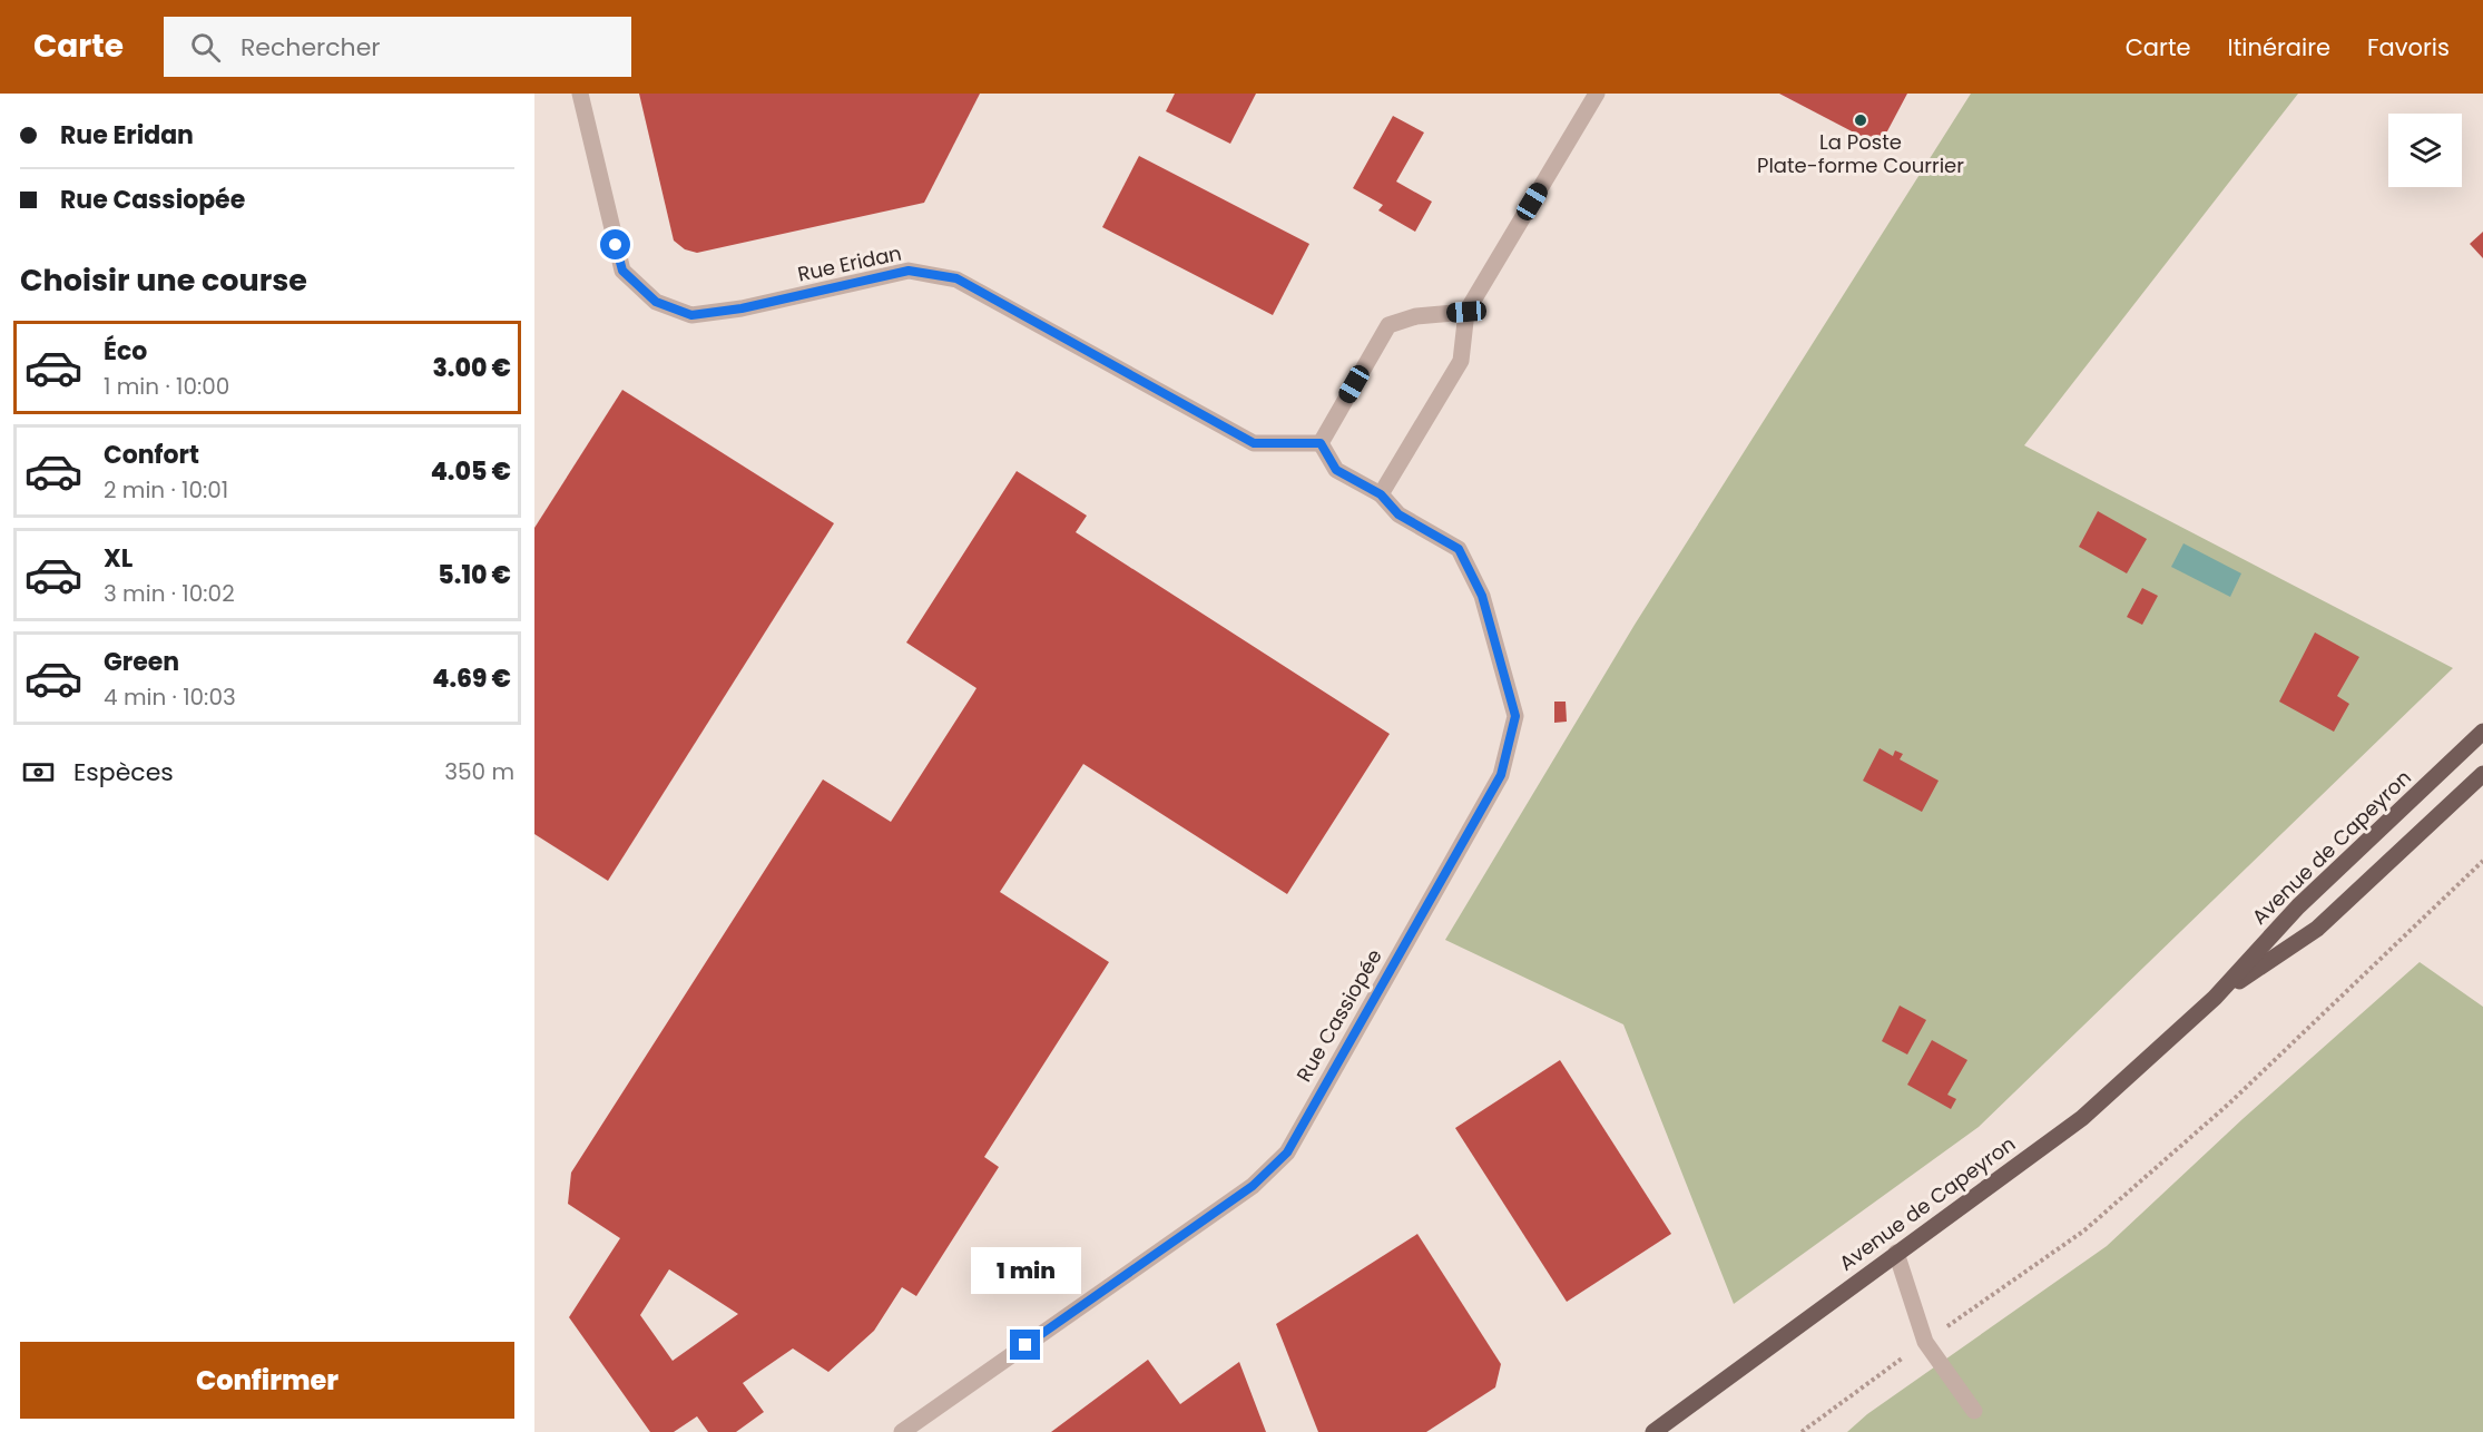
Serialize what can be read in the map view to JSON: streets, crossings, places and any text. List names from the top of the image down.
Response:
{
  "streets": {
    "main road": ["Avenue de Capeyron"],
    "lane": ["Rue Eridan", "Rue Cassiopée"]
  },
  "crossings": [
    ["Rue Eridan", "Rue Cassiopée"]
  ],
  "places": ["La Poste Plate-forme Courrier"],
  "page": {
    "header": "Carte",
    "search": "Rechercher",
    "nav": ["Carte", "Itinéraire", "Favoris"],
    "banner": ["Rue Eridan", "Rue Cassiopée"],
    "heading": "Choisir une course",
    "list": [
      {
        "name": "Éco",
        "note": "1 min · 10:00",
        "value": "3.00 €"
      },
      {
        "name": "Confort",
        "note": "2 min · 10:01",
        "value": "4.05 €"
      },
      {
        "name": "XL",
        "note": "3 min · 10:02",
        "value": "5.10 €"
      },
      {
        "name": "Green",
        "note": "4 min · 10:03",
        "value": "4.69 €"
      }
    ],
    "pay": ["Espèces", "350 m"],
    "bubble": "1 min",
    "buttons": "Confirmer"
  }
}
